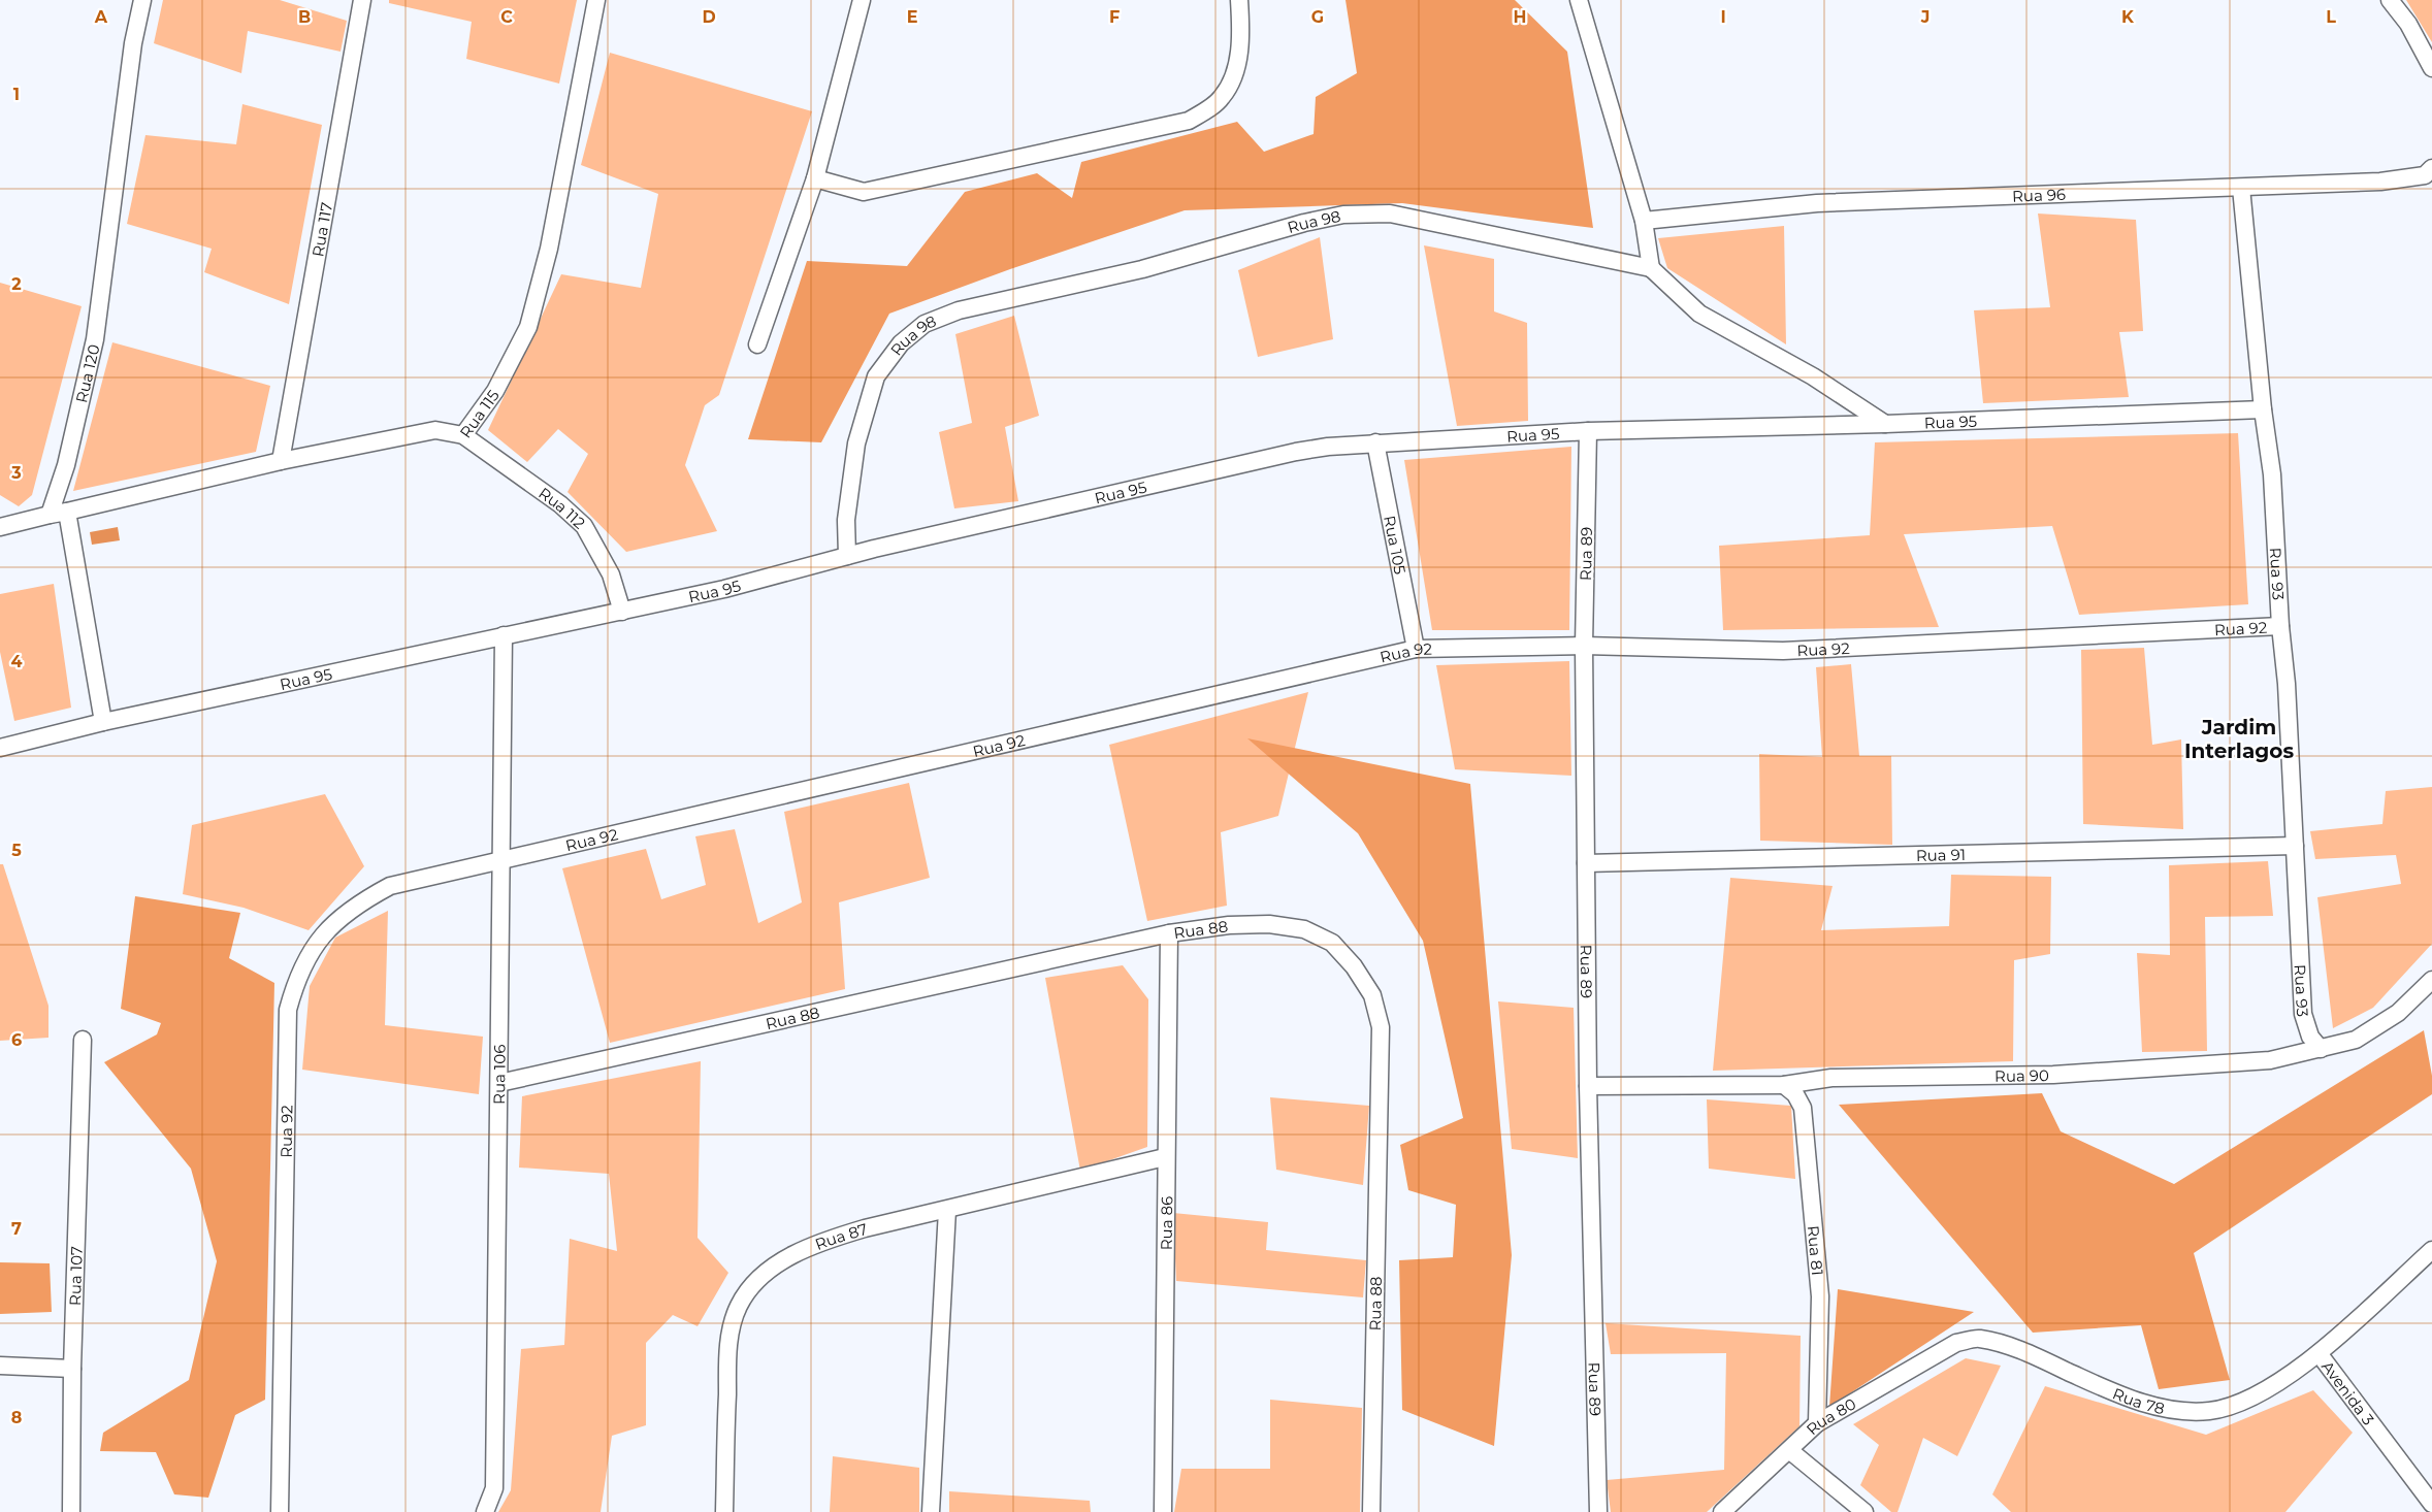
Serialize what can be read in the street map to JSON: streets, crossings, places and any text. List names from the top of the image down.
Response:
{
  "streets": {
    "street": [
      "Rua 96",
      "Rua 98",
      "Rua 117",
      "Rua 120",
      "Rua 115",
      "Rua 95",
      "Rua 112",
      "Rua 105",
      "Rua 89",
      "Rua 93",
      "Rua 92",
      "Rua 91",
      "Rua 88",
      "Rua 106",
      "Rua 90",
      "Rua 86",
      "Rua 87",
      "Rua 81",
      "Rua 107",
      "Avenida 3",
      "Rua 78",
      "Rua 80"
    ]
  },
  "crossings": [
    ["Rua 96", "Rua 93"],
    ["Rua 98", "Rua 95"],
    ["Rua 117", "Rua 115"],
    ["Rua 115", "Rua 112"],
    ["Rua 95", "Rua 112"],
    ["Rua 95", "Rua 105"],
    ["Rua 95", "Rua 89"],
    ["Rua 95", "Rua 93"],
    ["Rua 95", "Rua 106"],
    ["Rua 105", "Rua 92"],
    ["Rua 89", "Rua 92"],
    ["Rua 89", "Rua 91"],
    ["Rua 89", "Rua 90"],
    ["Rua 93", "Rua 92"],
    ["Rua 93", "Rua 91"],
    ["Rua 93", "Rua 90"],
    ["Rua 92", "Rua 106"],
    ["Rua 88", "Rua 106"],
    ["Rua 88", "Rua 86"],
    ["Rua 90", "Rua 81"],
    ["Rua 86", "Rua 87"],
    ["Rua 81", "Rua 80"],
    ["Avenida 3", "Rua 78"],
    ["Rua 78", "Rua 80"]
  ],
  "districts": ["Jardim Interlagos"],
  "grid": {
    "columns": [
      "A",
      "B",
      "C",
      "D",
      "E",
      "F",
      "G",
      "H",
      "I",
      "J",
      "K",
      "L"
    ],
    "rows": [
      "1",
      "2",
      "3",
      "4",
      "5",
      "6",
      "7",
      "8"
    ]
  }
}
